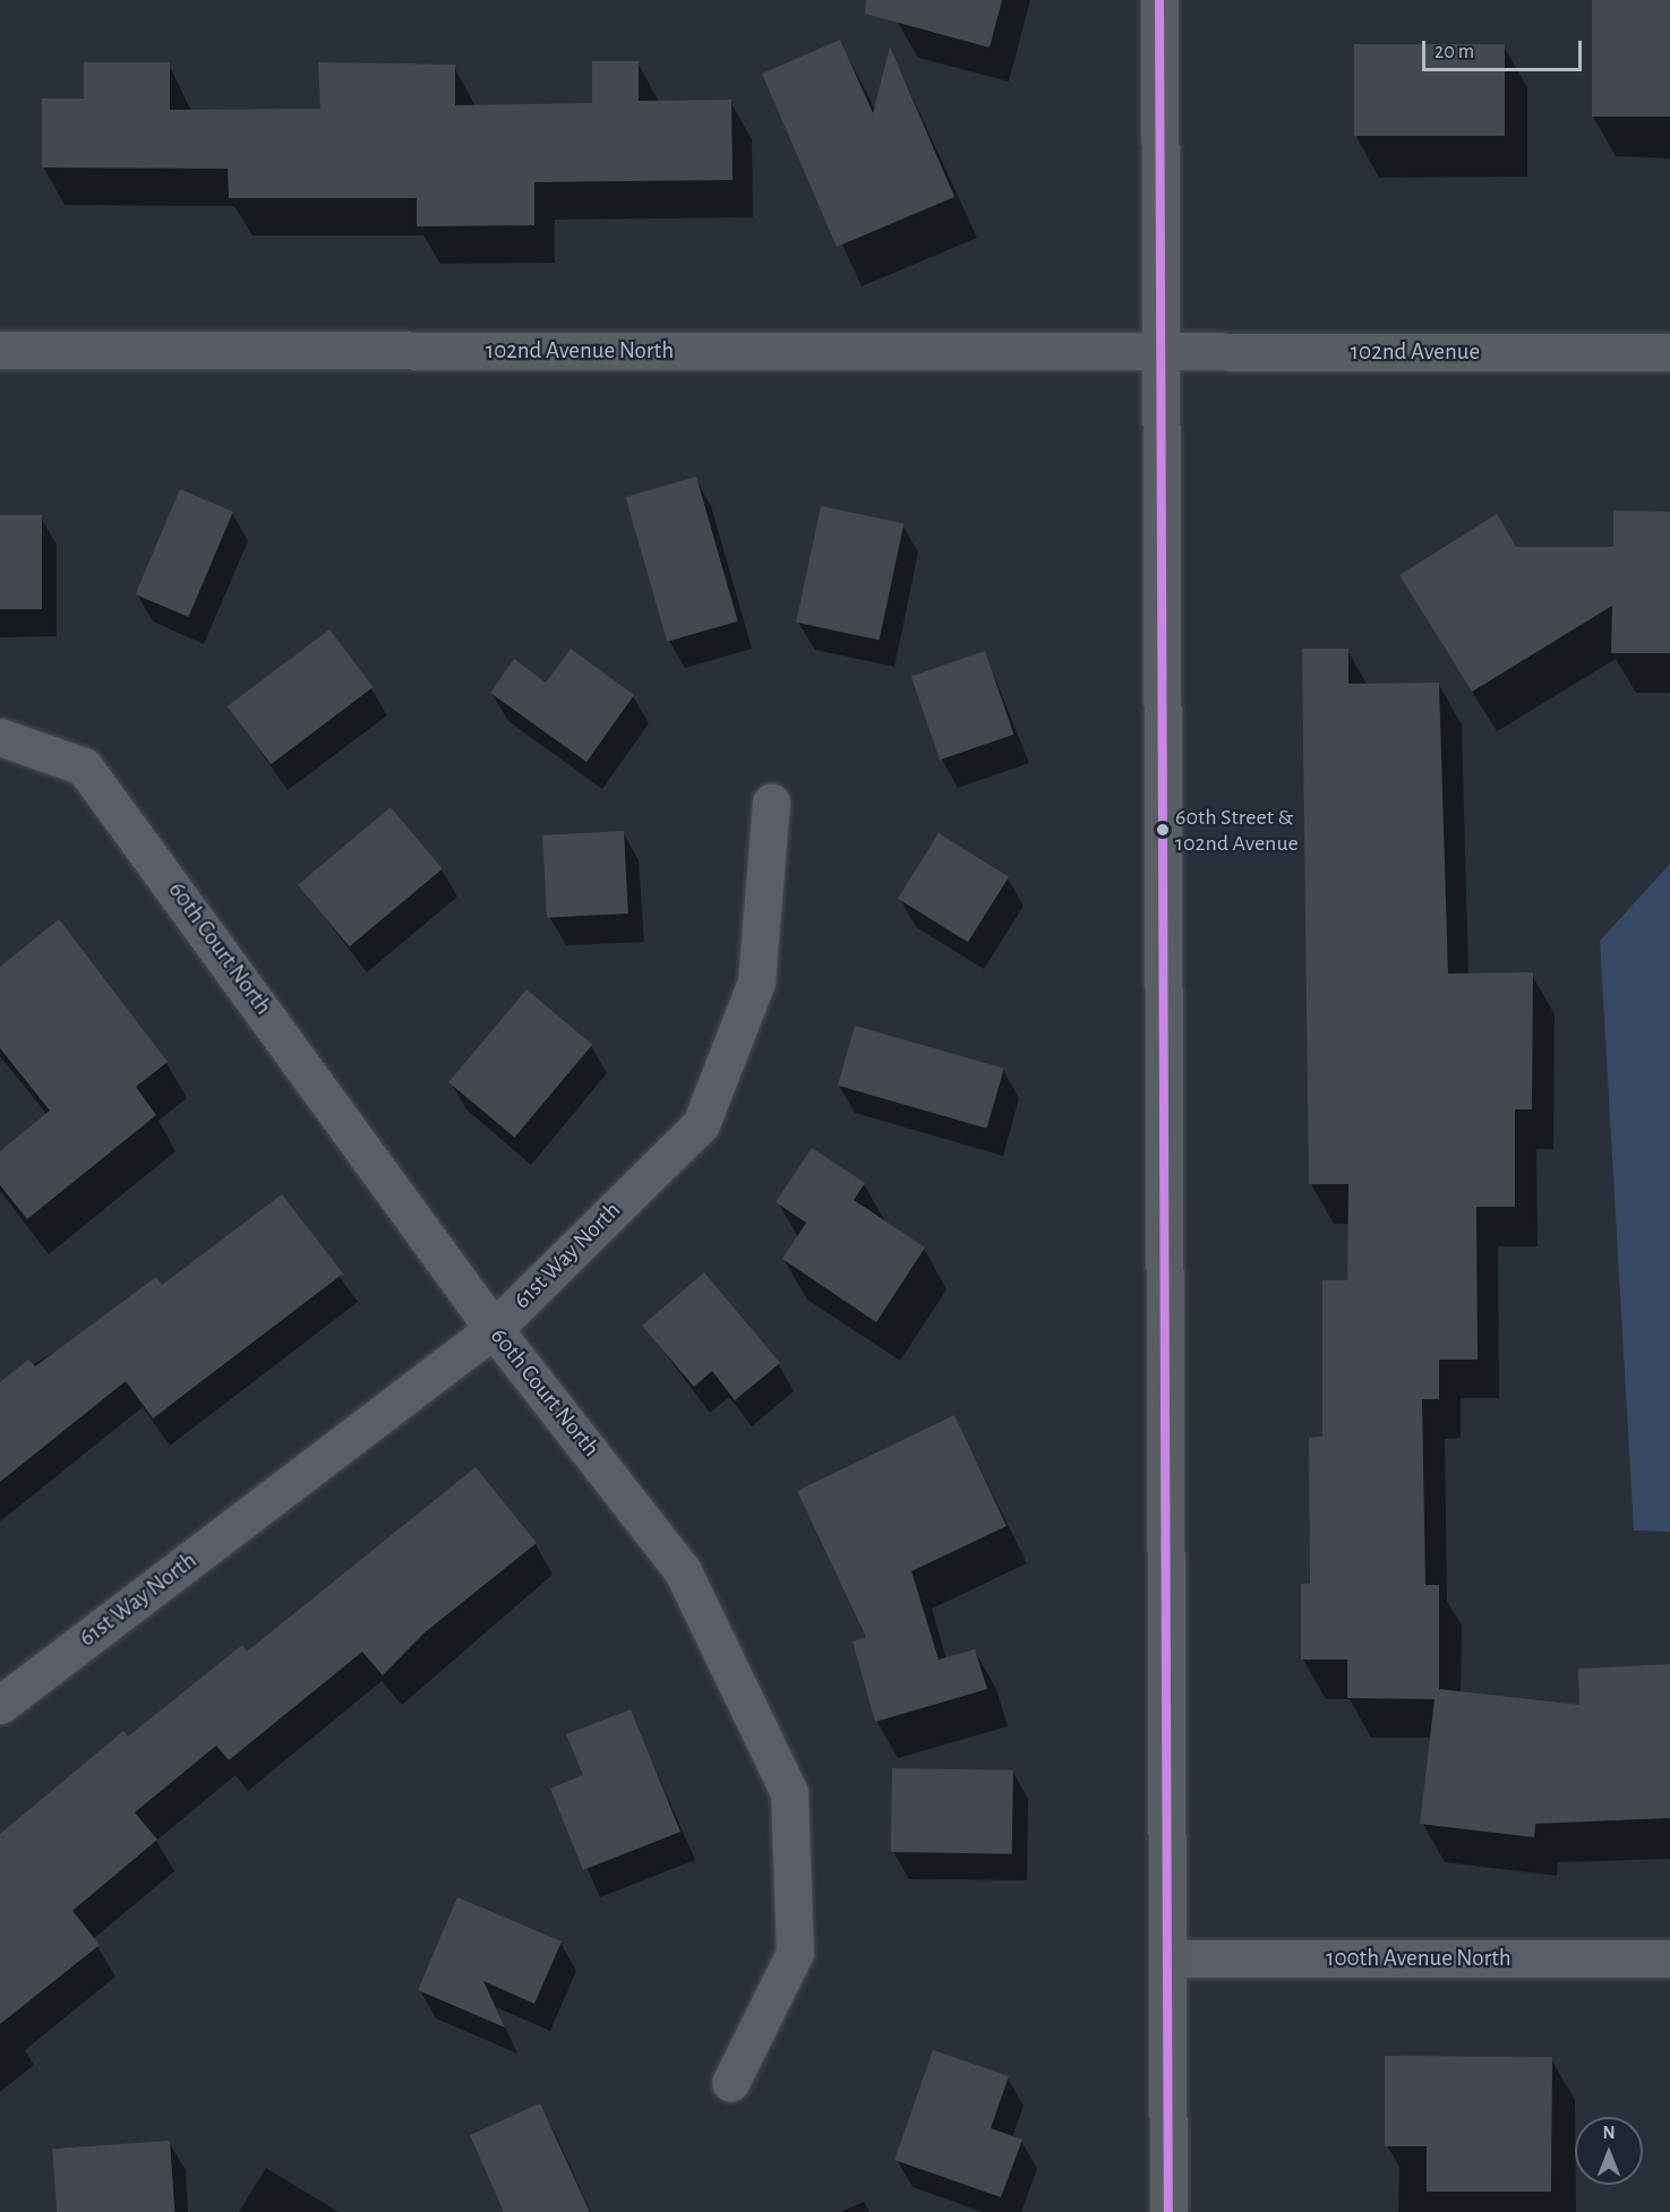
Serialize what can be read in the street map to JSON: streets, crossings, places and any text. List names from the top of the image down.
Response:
{
  "streets": {
    "street": [
      "102nd Avenue North",
      "102nd Avenue",
      "60th Court North",
      "61st Way North",
      "100th Avenue North"
    ]
  },
  "crossings": [
    ["102nd Avenue North", "102nd Avenue"],
    ["60th Court North", "61st Way North"]
  ],
  "places": ["60th Street & 102nd Avenue"],
  "scale_bar": "20 m",
  "north": "top"
}
